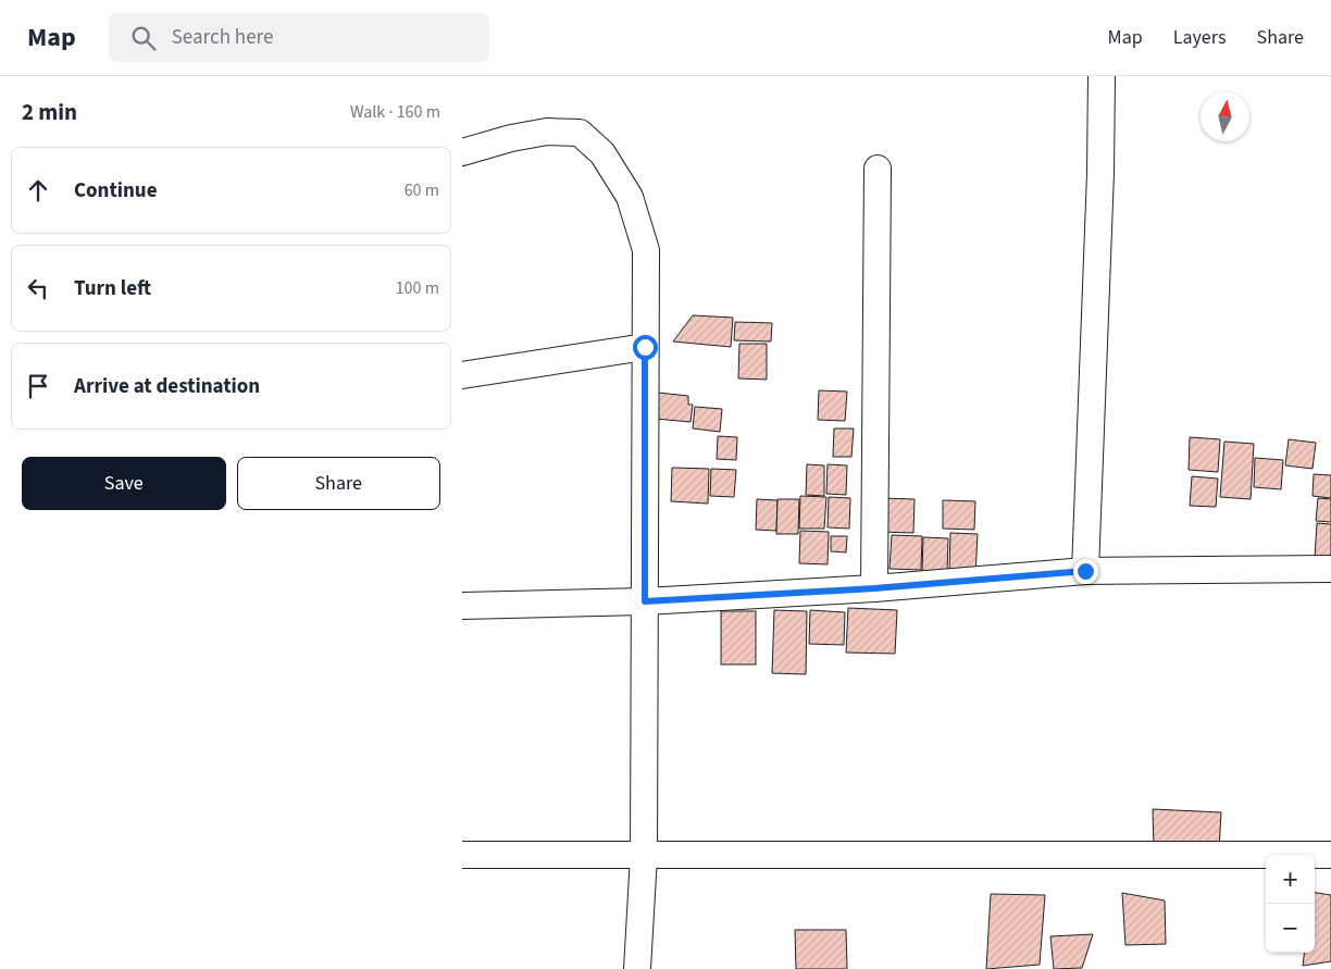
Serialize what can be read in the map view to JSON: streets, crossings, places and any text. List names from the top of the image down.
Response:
{
  "north": "top",
  "page": {
    "header": "Map",
    "search": "Search here",
    "nav": ["Map", "Layers", "Share"],
    "heading": ["2 min", "Walk · 160 m"],
    "list": [
      ["Continue", "60 m"],
      ["Turn left", "100 m"],
      "Arrive at destination"
    ],
    "buttons": ["Save", "Share"],
    "map_buttons": ["+", "−"]
  }
}
